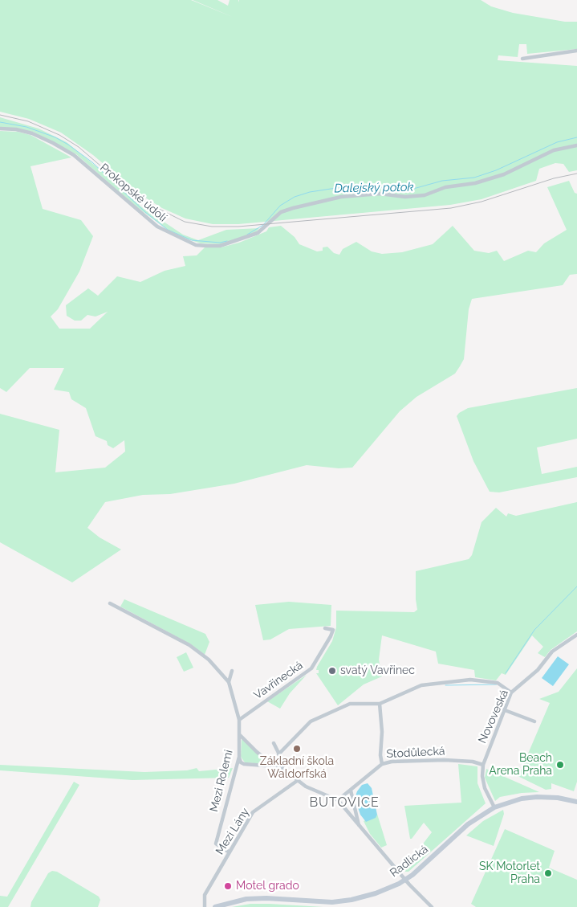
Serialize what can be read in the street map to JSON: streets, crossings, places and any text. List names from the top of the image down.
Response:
{
  "streets": {
    "main road": ["Radlická"],
    "street": [
      "Prokopské údolí",
      "Vavřinecká",
      "Novoveská",
      "Stodůlecká",
      "Mezi Rolemi",
      "Mezi Lány"
    ]
  },
  "crossings": [
    ["Vavřinecká", "Mezi Rolemi"],
    ["Novoveská", "Stodůlecká"],
    ["Novoveská", "Radlická"],
    ["Stodůlecká", "Mezi Lány"],
    ["Mezi Rolemi", "Mezi Lány"]
  ],
  "districts": ["BUTOVICE"],
  "water": ["Dalejský potok"],
  "places": [
    "svatý Vavřinec",
    "Základní škola Waldorfská",
    "Beach Arena Praha",
    "SK Motorlet Praha",
    "Motel grado"
  ]
}
